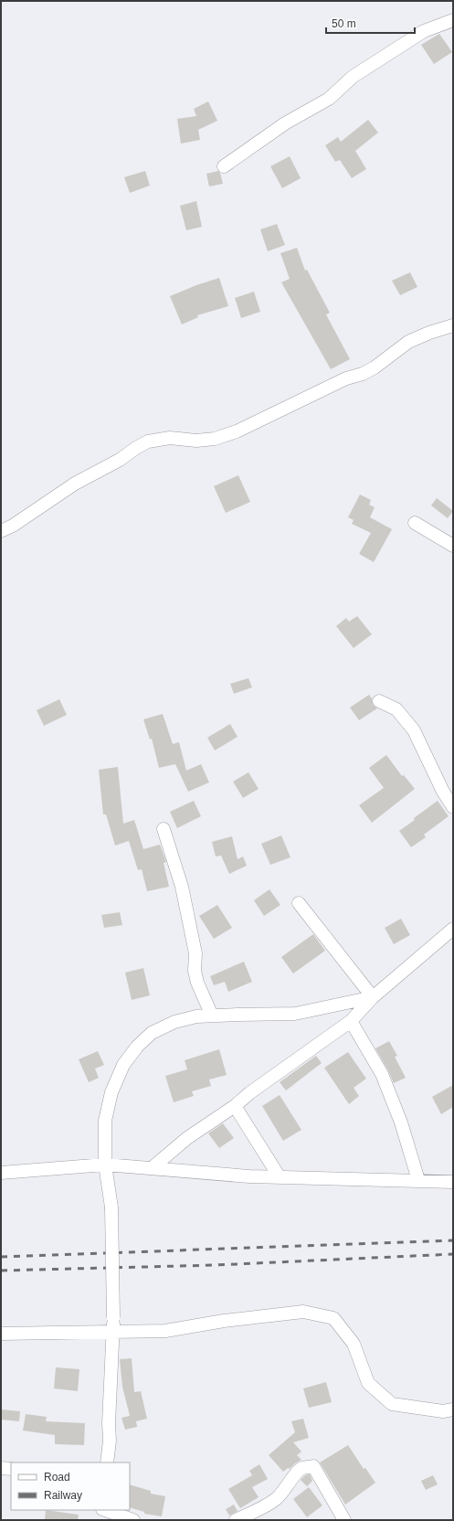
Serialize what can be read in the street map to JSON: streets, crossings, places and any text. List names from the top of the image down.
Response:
{
  "legend": ["Road", "Railway"],
  "scale_bar": "50 m"
}
